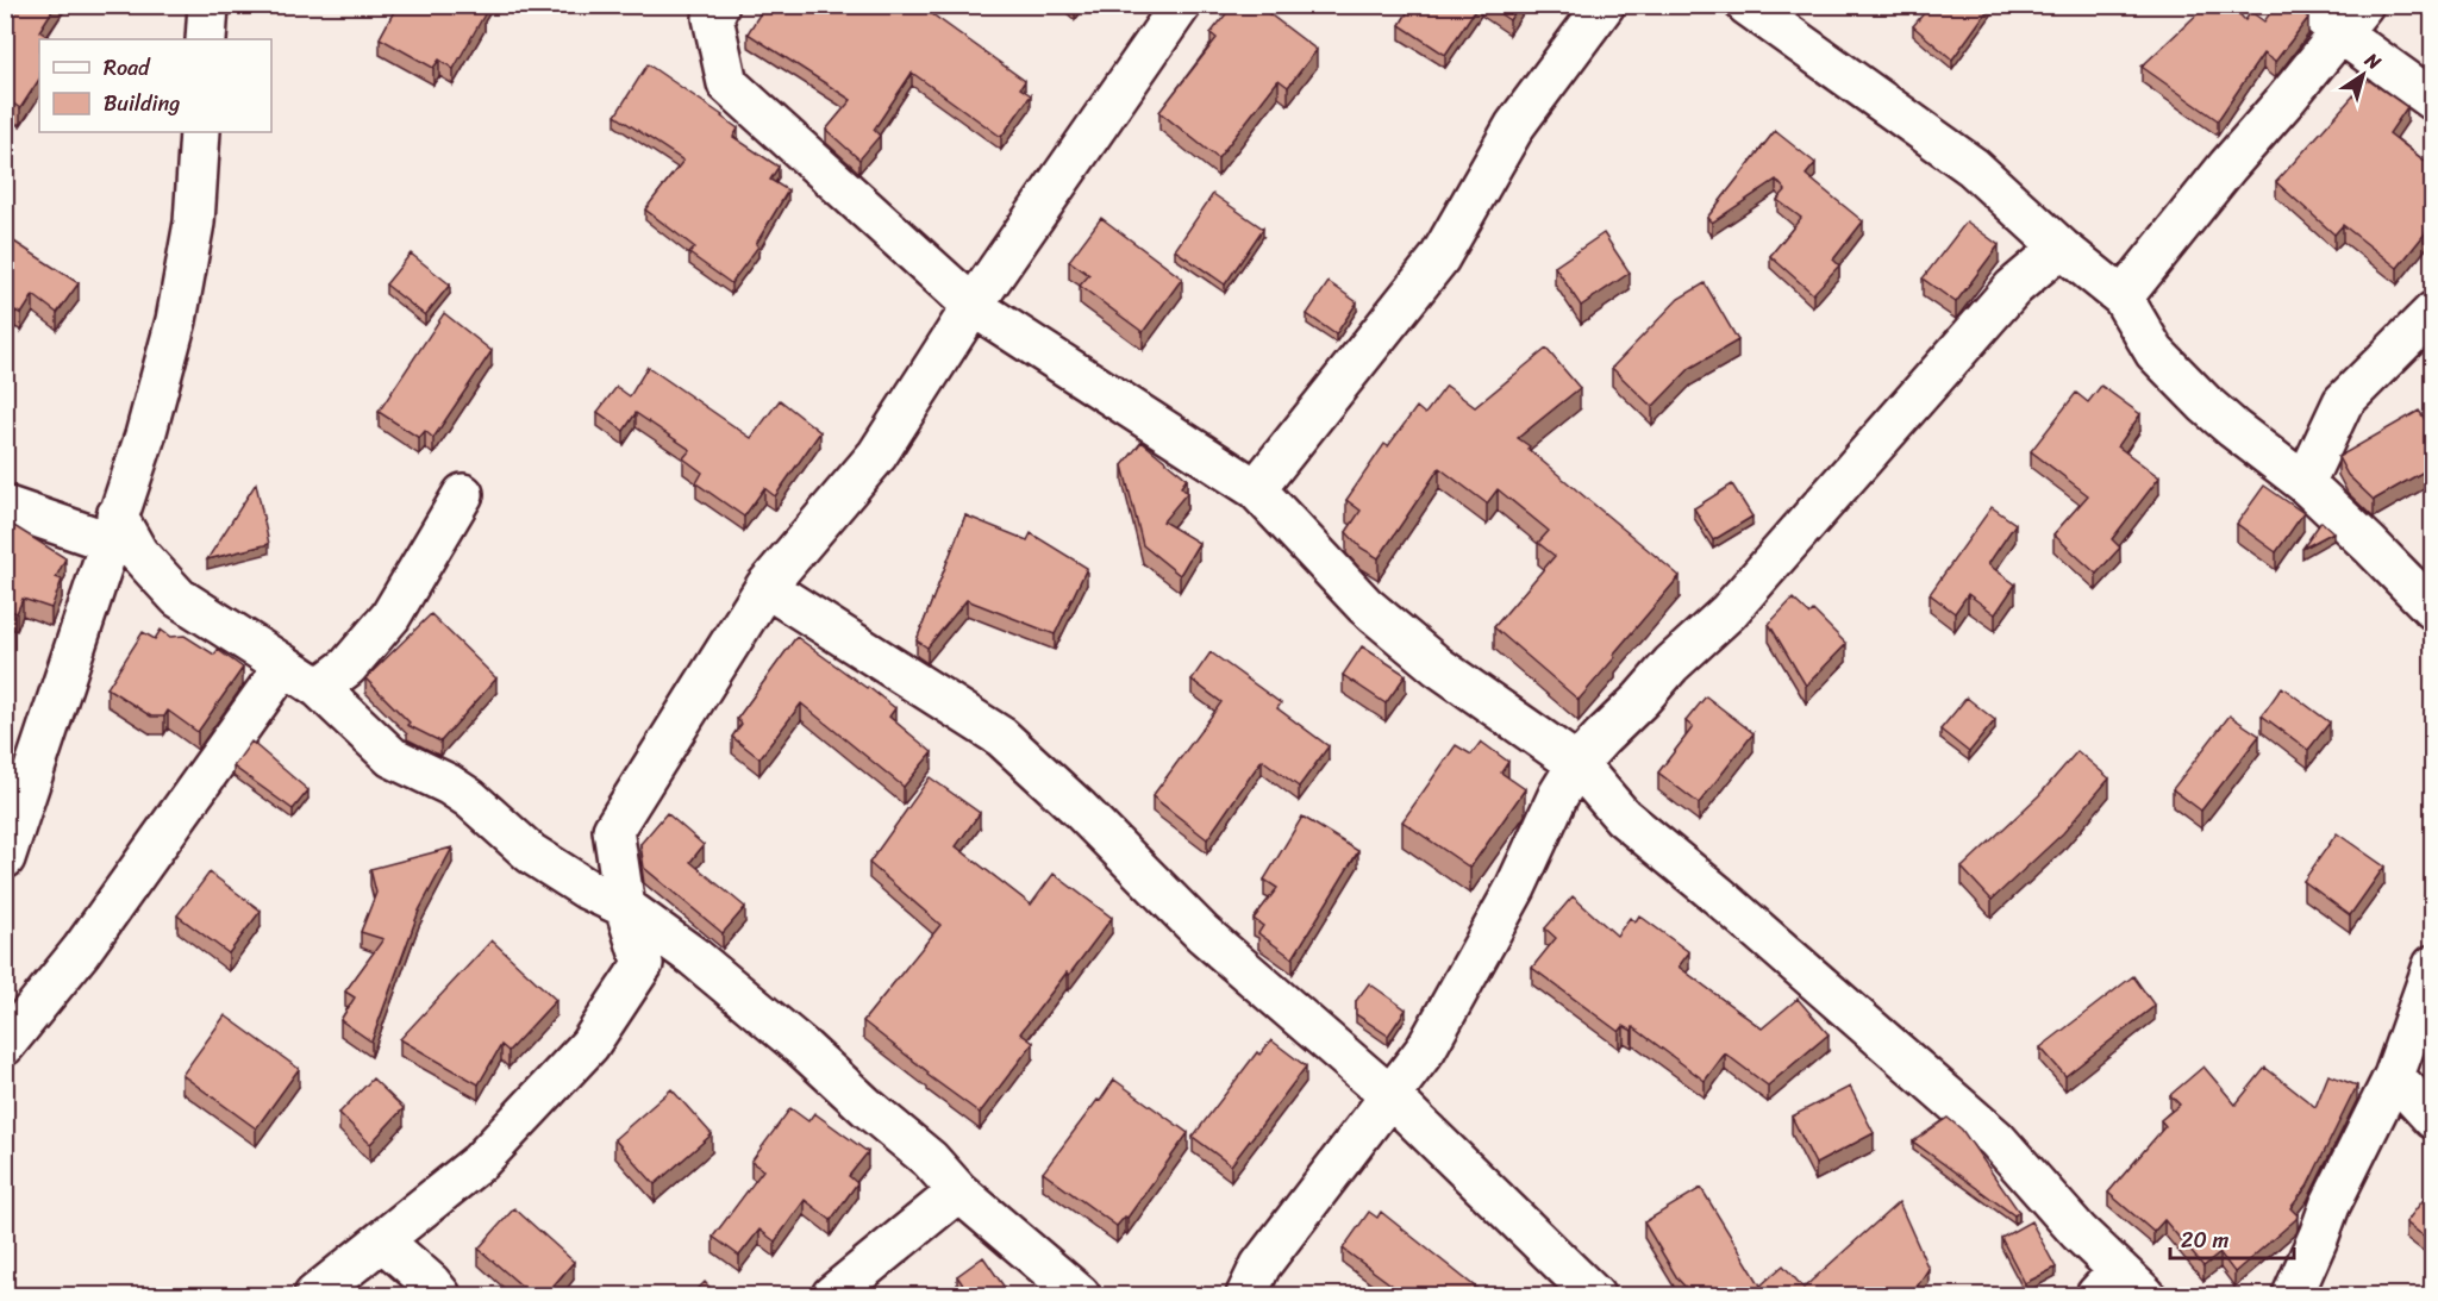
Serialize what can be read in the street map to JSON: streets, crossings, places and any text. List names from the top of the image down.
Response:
{
  "legend": ["Road", "Building"],
  "scale_bar": "20 m",
  "north": "top right"
}
